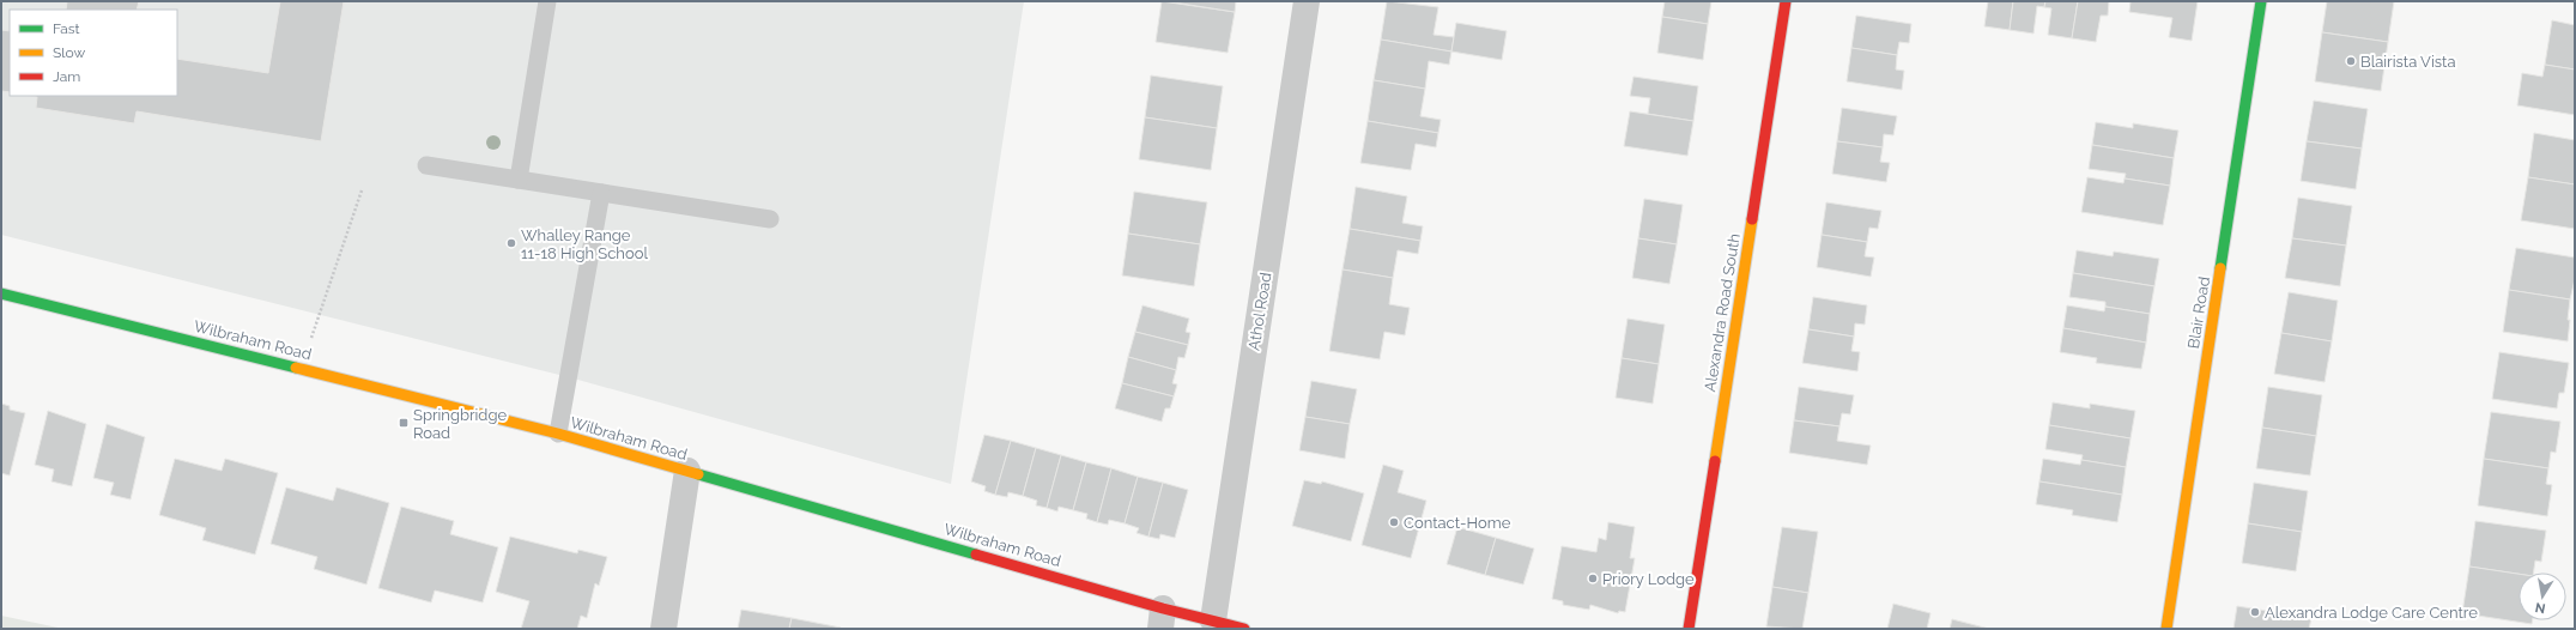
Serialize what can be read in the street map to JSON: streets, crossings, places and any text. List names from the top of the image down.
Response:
{
  "streets": {
    "main road": ["Alexandra Road South", "Blair Road", "Wilbraham Road"],
    "street": ["Athol Road"]
  },
  "crossings": [
    ["Athol Road", "Wilbraham Road"]
  ],
  "places": {
    "other": [
      "Blairista Vista",
      "Whalley Range 11-18 High School",
      "Contact-Home",
      "Priory Lodge",
      "Alexandra Lodge Care Centre"
    ],
    "transit": ["Springbridge Road"]
  },
  "legend": ["Fast", "Slow", "Jam"],
  "north": "bottom"
}
